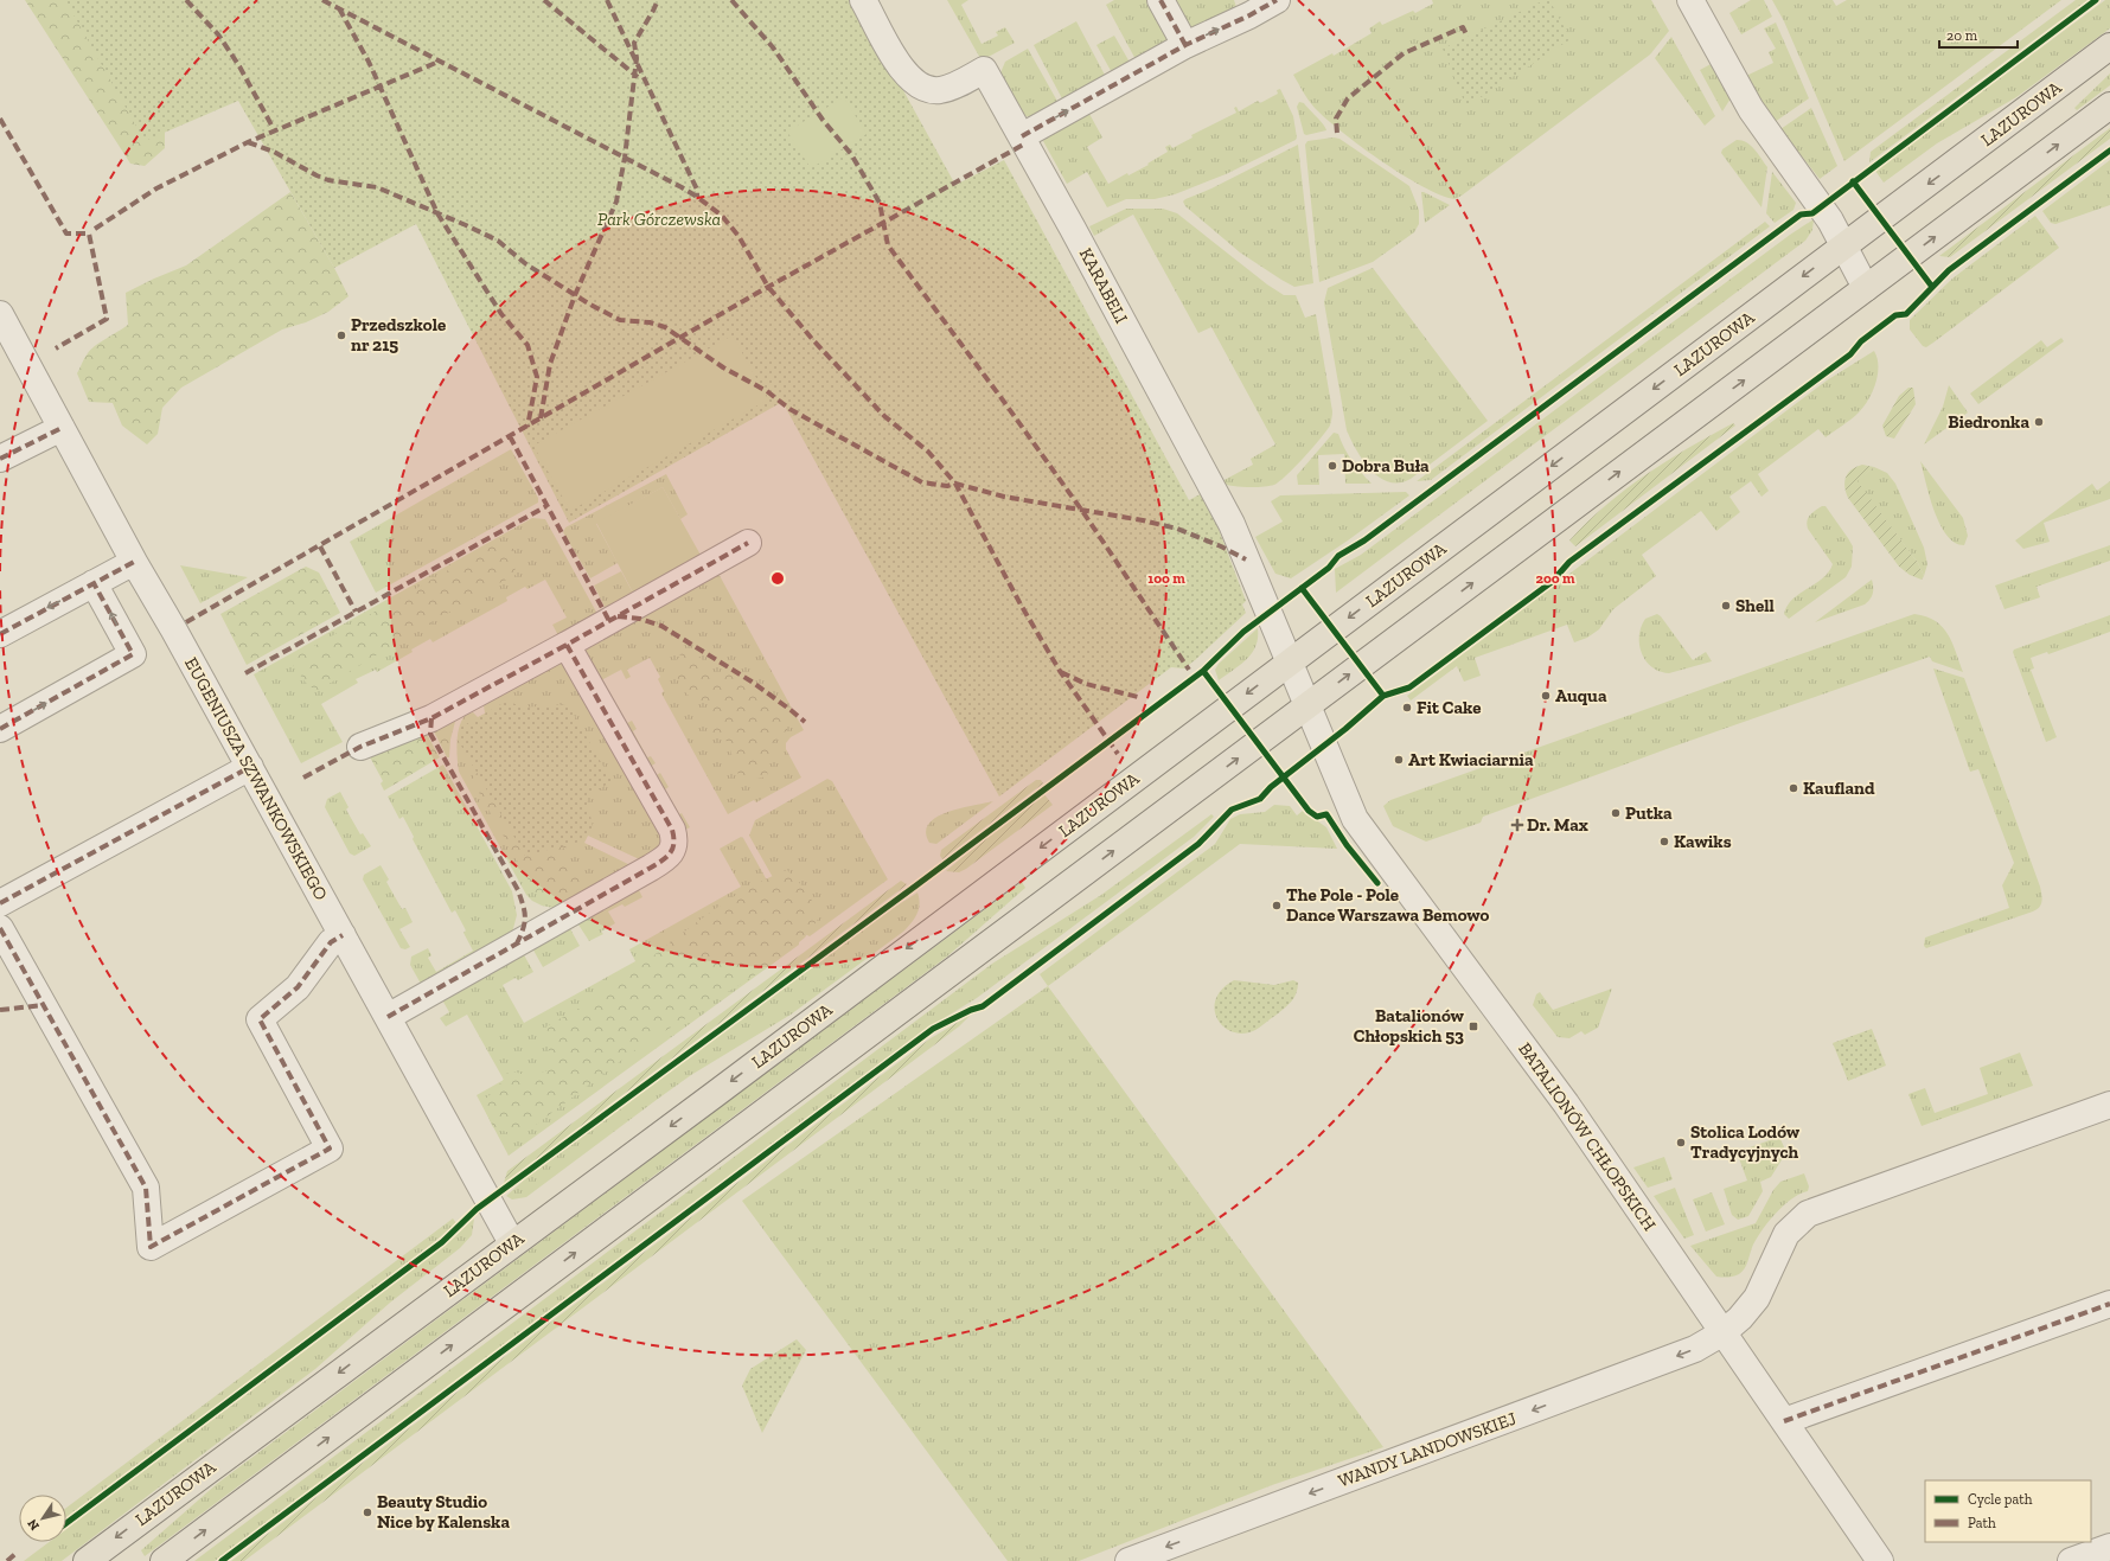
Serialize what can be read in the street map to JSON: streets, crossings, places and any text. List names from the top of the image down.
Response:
{
  "streets": {
    "main road": ["LAZUROWA"],
    "street": [
      "KARABELI",
      "EUGENIUSZA SZWANKOWSKIEGO",
      "BATALIONÓW CHŁOPSKICH",
      "WANDY LANDOWSKIEJ"
    ]
  },
  "crossings": [
    ["LAZUROWA", "KARABELI"],
    ["LAZUROWA", "EUGENIUSZA SZWANKOWSKIEGO"],
    ["KARABELI", "BATALIONÓW CHŁOPSKICH"],
    ["BATALIONÓW CHŁOPSKICH", "WANDY LANDOWSKIEJ"]
  ],
  "one_way": ["WANDY LANDOWSKIEJ"],
  "parks": ["Park Górczewska"],
  "places": {
    "other": [
      "Przedszkole nr 215",
      "Biedronka",
      "Dobra Buła",
      "Shell",
      "Auqua",
      "Fit Cake",
      "Art Kwiaciarnia",
      "Kaufland",
      "Putka",
      "Kawiks",
      "The Pole - Pole Dance Warszawa Bemowo",
      "Stolica Lodów Tradycyjnych",
      "Beauty Studio Nice by Kalenska"
    ],
    "health": ["Dr. Max"],
    "transit": ["Batalionów Chłopskich 53"]
  },
  "legend": ["Cycle path", "Path"],
  "scale_bar": "20 m",
  "north": "bottom left",
  "rings": ["100 m", "200 m"]
}
